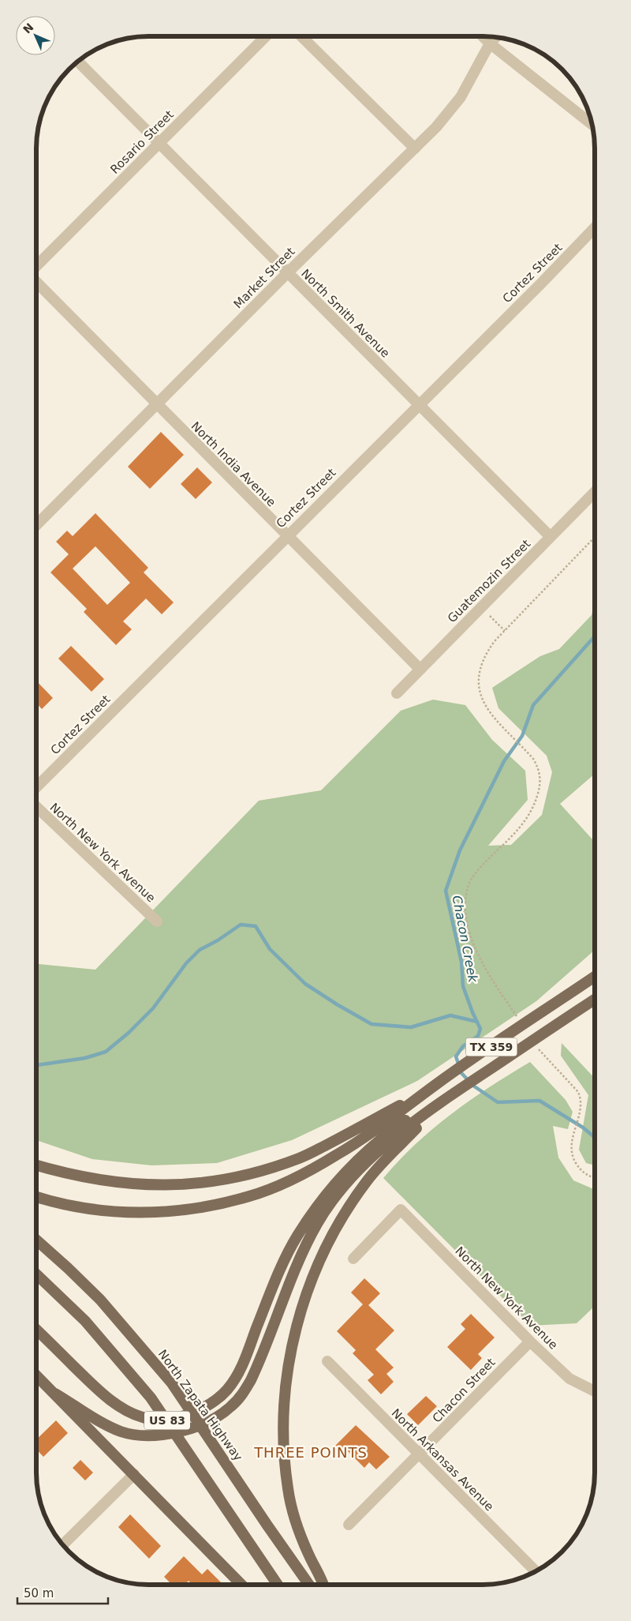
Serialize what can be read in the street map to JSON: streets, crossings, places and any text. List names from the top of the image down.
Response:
{
  "streets": {
    "main road": ["TX 359", "North Zapata Highway", "US 83"],
    "street": [
      "Rosario Street",
      "Cortez Street",
      "Market Street",
      "North Smith Avenue",
      "North India Avenue",
      "Guatemozin Street",
      "North New York Avenue",
      "Chacon Street",
      "North Arkansas Avenue"
    ]
  },
  "crossings": [
    ["Rosario Street", "North Smith Avenue"],
    ["Cortez Street", "North Smith Avenue"],
    ["Cortez Street", "North India Avenue"],
    ["Market Street", "North Smith Avenue"],
    ["Market Street", "North India Avenue"],
    ["North Smith Avenue", "Guatemozin Street"],
    ["North India Avenue", "Guatemozin Street"],
    ["North New York Avenue", "Chacon Street"],
    ["Chacon Street", "North Arkansas Avenue"]
  ],
  "districts": ["THREE POINTS"],
  "water": ["Chacon Creek"],
  "scale_bar": "50 m",
  "north": "top left"
}
